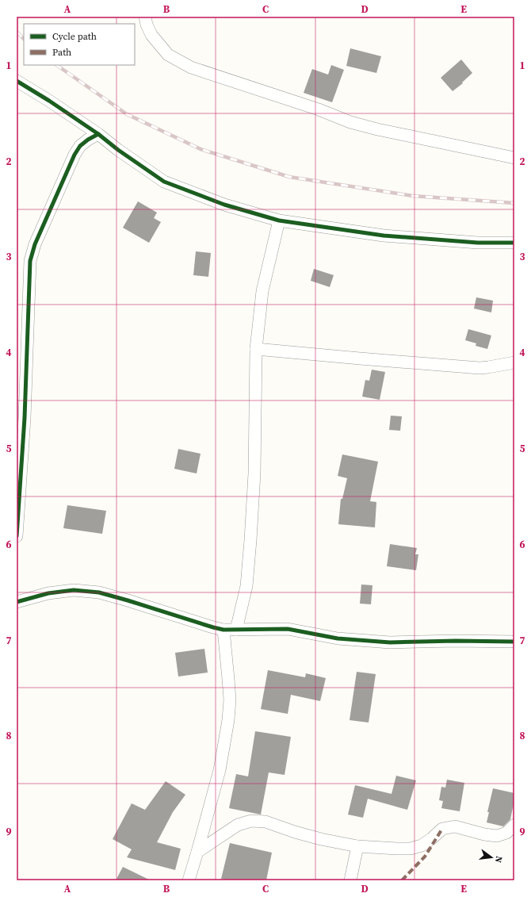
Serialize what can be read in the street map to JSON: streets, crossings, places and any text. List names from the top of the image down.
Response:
{
  "legend": ["Cycle path", "Path"],
  "north": "right",
  "grid": {
    "columns": [
      "A",
      "B",
      "C",
      "D",
      "E"
    ],
    "rows": [
      "1",
      "2",
      "3",
      "4",
      "5",
      "6",
      "7",
      "8",
      "9"
    ]
  }
}
